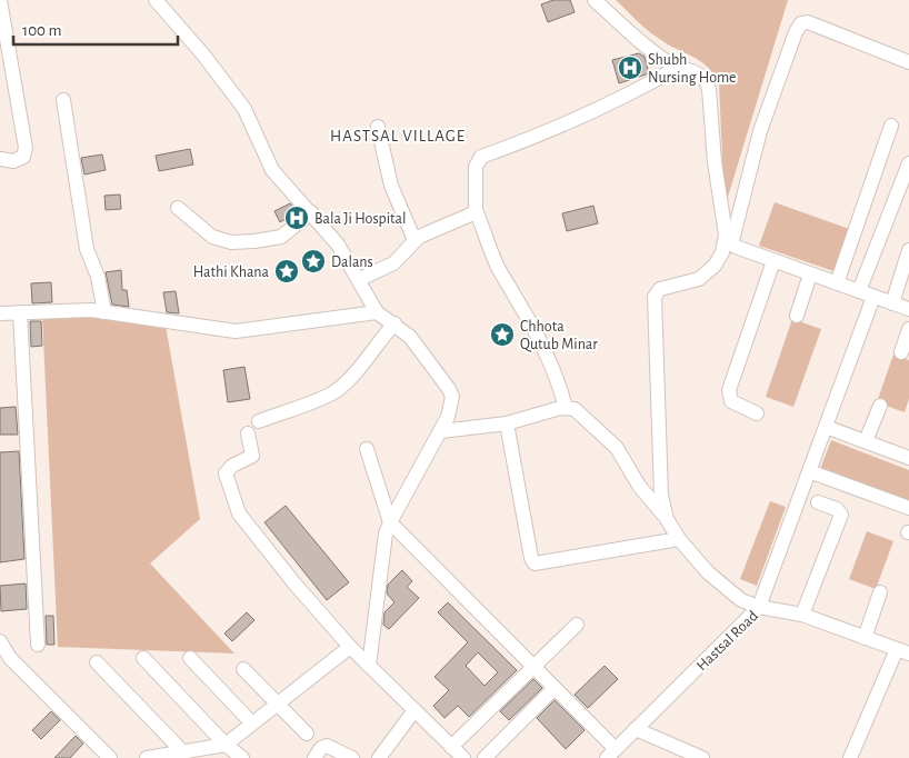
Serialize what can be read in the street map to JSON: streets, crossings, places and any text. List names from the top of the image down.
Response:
{
  "streets": {
    "street": ["Hastsal Road"]
  },
  "districts": ["HASTSAL VILLAGE"],
  "places": {
    "hospital": ["Shubh Nursing Home", "Bala Ji Hospital"],
    "place": ["Dalans", "Hathi Khana", "Chhota Qutub Minar"]
  },
  "scale_bar": "100 m"
}
